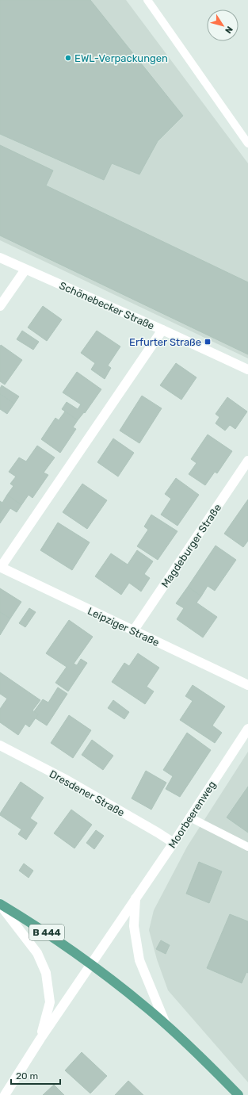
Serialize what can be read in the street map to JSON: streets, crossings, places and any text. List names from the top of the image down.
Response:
{
  "streets": {
    "main road": ["B 444"],
    "street": [
      "Schönebecker Straße",
      "Magdeburger Straße",
      "Leipziger Straße",
      "Dresdener Straße",
      "Moorbeerenweg"
    ]
  },
  "crossings": [
    ["Magdeburger Straße", "Leipziger Straße"],
    ["Dresdener Straße", "Moorbeerenweg"],
    ["Moorbeerenweg", "B 444"]
  ],
  "places": {
    "other": ["EWL-Verpackungen"],
    "transit": ["Erfurter Straße"]
  },
  "scale_bar": "20 m",
  "north": "bottom right"
}
